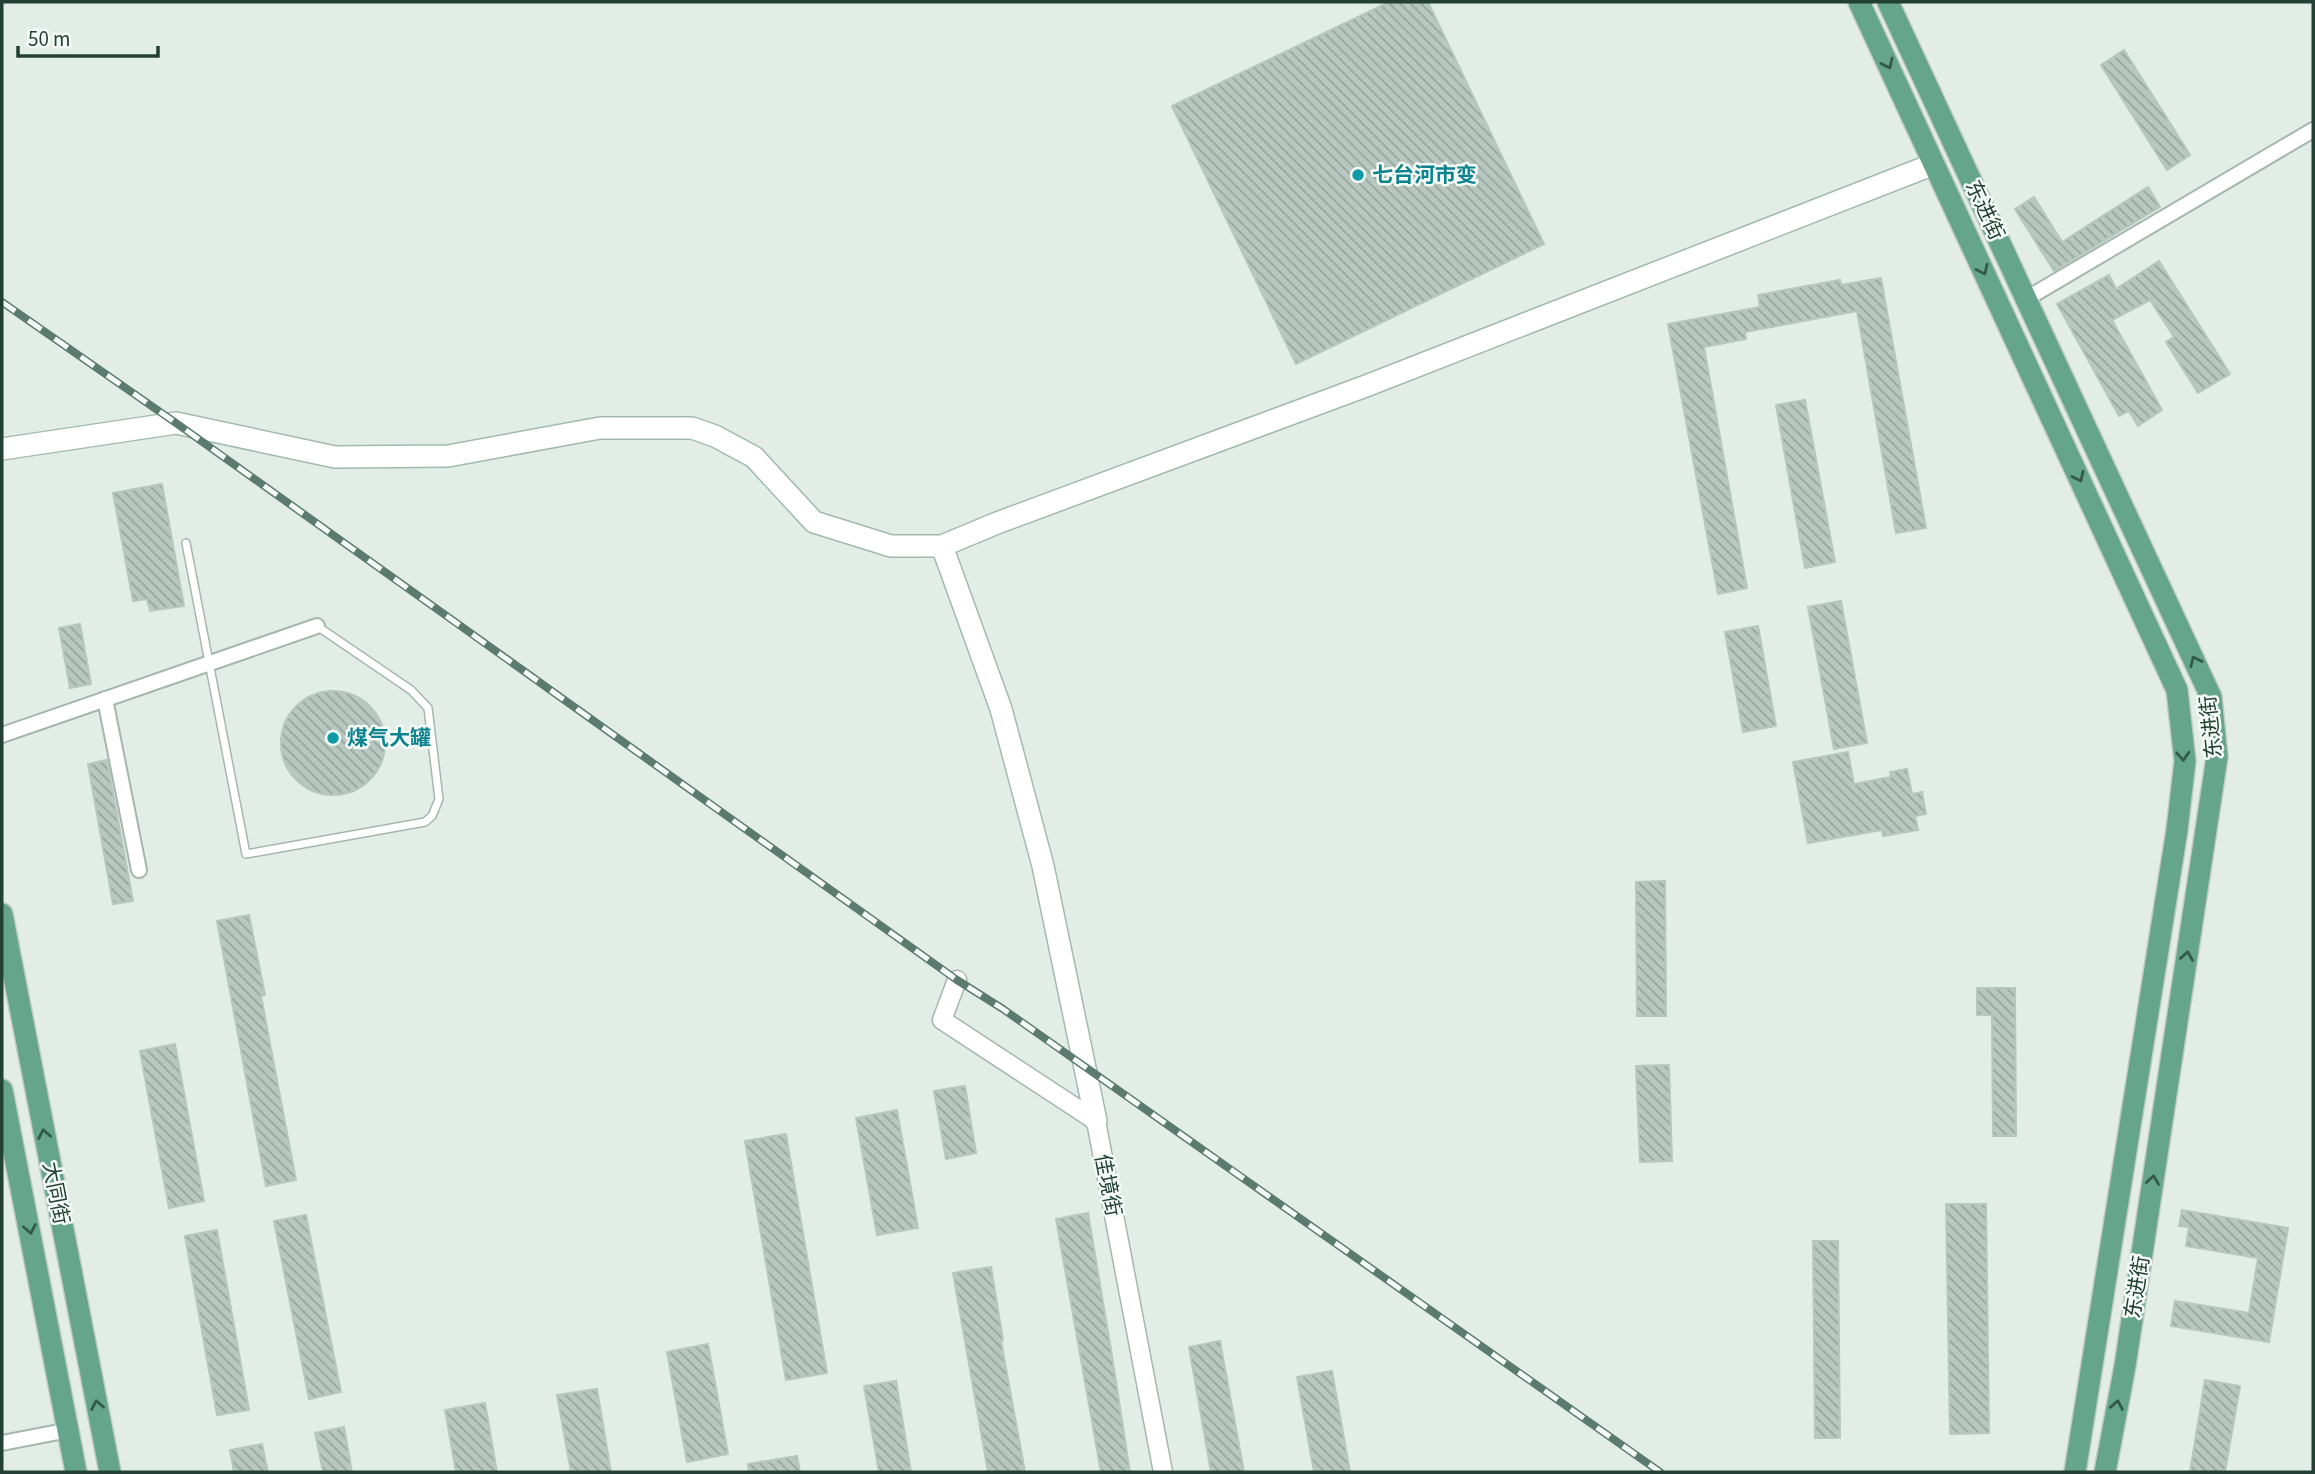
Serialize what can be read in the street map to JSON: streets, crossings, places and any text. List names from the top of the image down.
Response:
{
  "streets": {
    "main road": ["东进街", "大同街"],
    "street": ["佳境街"]
  },
  "places": ["七台河市变", "煤气大罐"],
  "scale_bar": "50 m"
}
